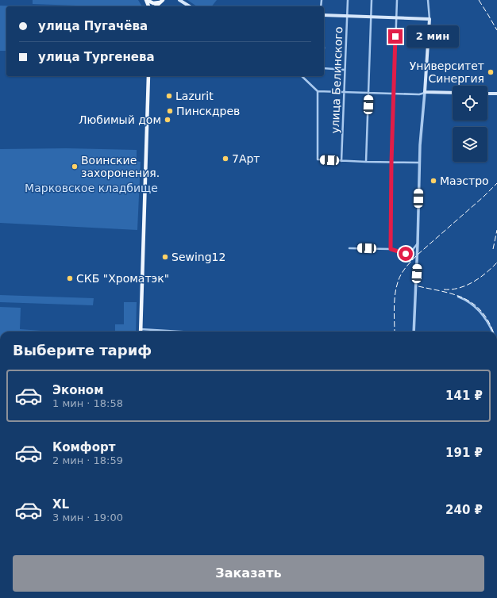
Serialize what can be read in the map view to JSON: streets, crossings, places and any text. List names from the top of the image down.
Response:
{
  "streets": {
    "street": ["улица Белинского"]
  },
  "parks": ["Марковское кладбище"],
  "places": [
    "Университет Синергия",
    "Lazurit",
    "Пинскдрев",
    "Любимый дом",
    "7Арт",
    "Воинские захоронения.",
    "Маэстро",
    "Sewing12",
    "СКБ \"Хроматэк\""
  ],
  "page": {
    "banner": ["улица Пугачёва", "улица Тургенева"],
    "bubble": "2 мин",
    "heading": "Выберите тариф",
    "list": [
      {
        "name": "Эконом",
        "note": "1 мин · 18:58",
        "value": "141 ₽"
      },
      {
        "name": "Комфорт",
        "note": "2 мин · 18:59",
        "value": "191 ₽"
      },
      {
        "name": "XL",
        "note": "3 мин · 19:00",
        "value": "240 ₽"
      }
    ],
    "buttons": "Заказать"
  }
}
